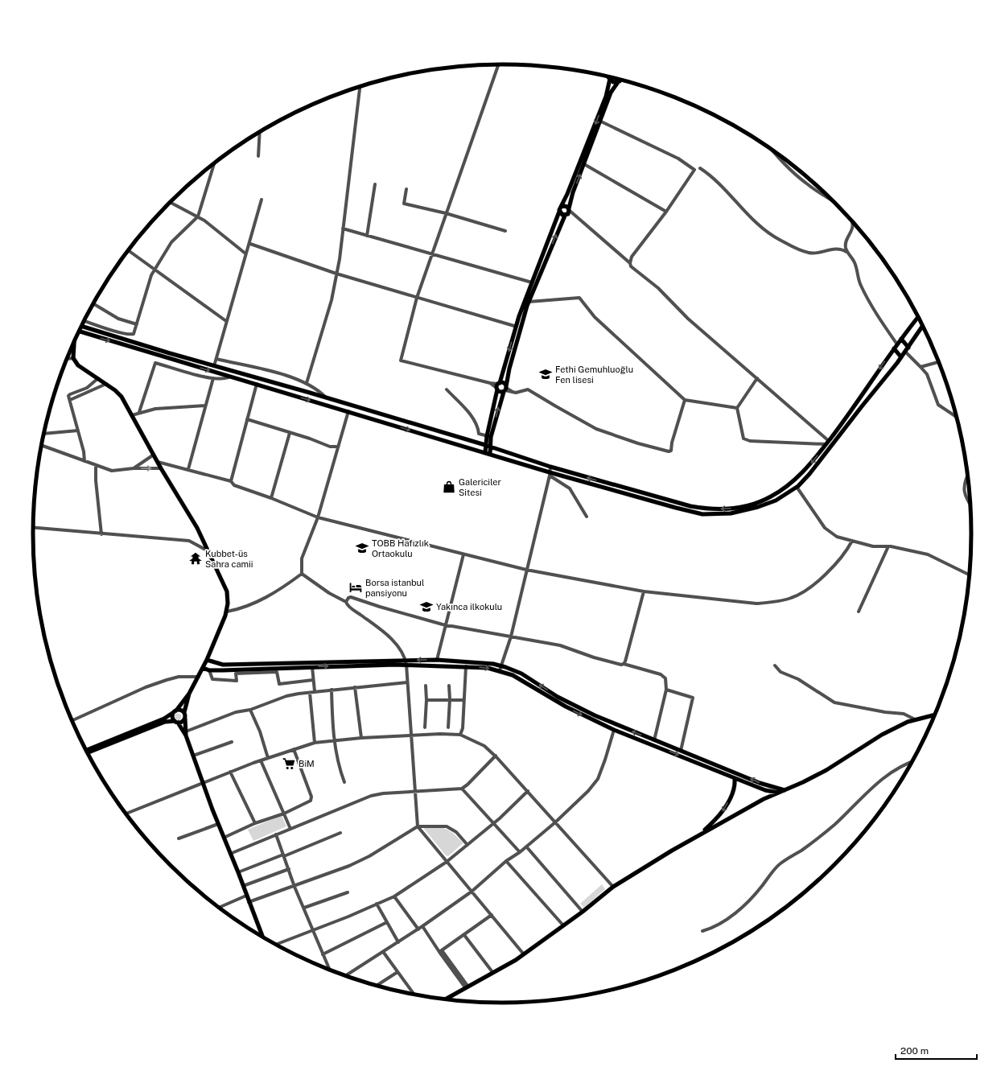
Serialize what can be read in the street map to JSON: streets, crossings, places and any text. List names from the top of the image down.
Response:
{
  "places": {
    "school or university": ["Fethi Gemuhluoğlu Fen lisesi", "TOBB Hafızlık Ortaokulu", "Yakınca ilkokulu"],
    "shop": ["Galericiler Sitesi"],
    "temple": ["Kubbet-üs Sahra camii"],
    "hotel": ["Borsa istanbul pansiyonu"],
    "supermarket": ["BiM"]
  },
  "scale_bar": "200 m"
}
